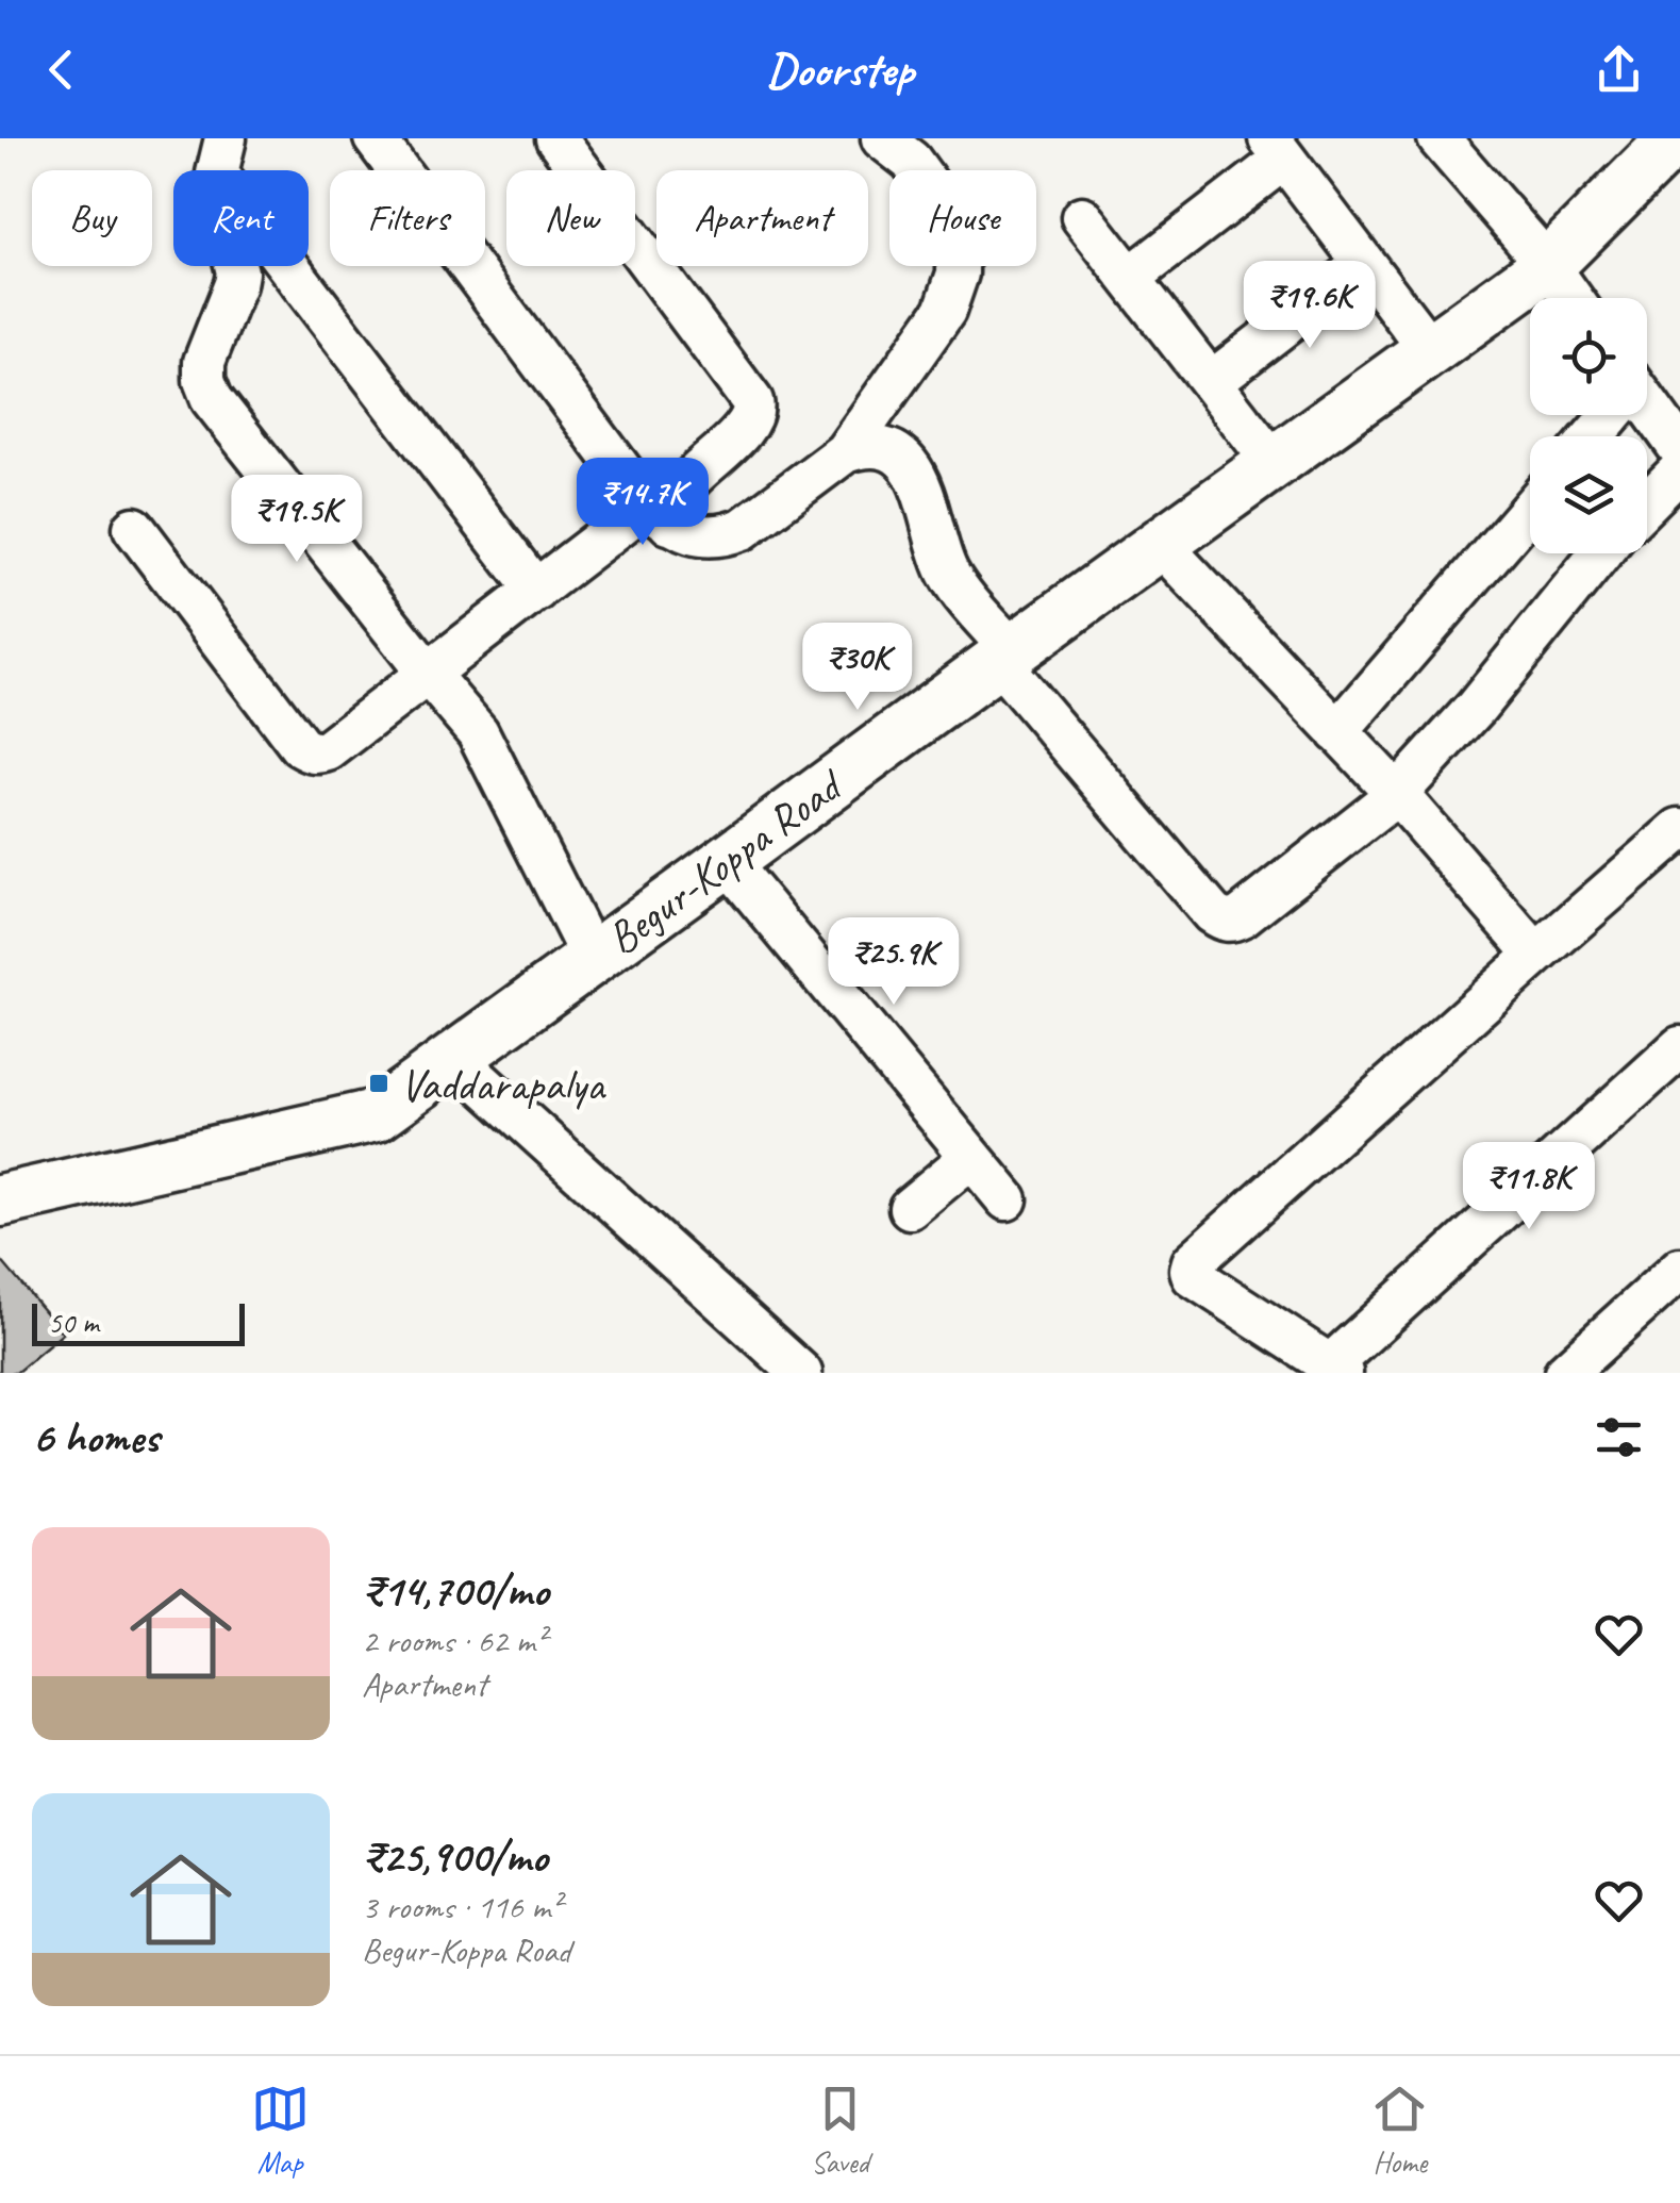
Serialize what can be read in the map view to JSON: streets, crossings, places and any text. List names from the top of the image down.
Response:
{
  "streets": {
    "main road": ["Begur-Koppa Road"]
  },
  "places": {
    "transit": ["Vaddarapalya"]
  },
  "scale_bar": "50 m",
  "page": {
    "header": "Doorstep",
    "chip": [
      "Buy",
      "Rent",
      "Filters",
      "New",
      "Apartment",
      "House"
    ],
    "price": [
      "₹19.6K",
      "₹14.7K",
      "₹19.5K",
      "₹30K",
      "₹25.9K",
      "₹11.8K"
    ],
    "scale": "50 m",
    "heading": "6 homes",
    "list": [
      {
        "name": "₹14,700/mo",
        "note": "2 rooms · 62 m² · Apartment"
      },
      {
        "name": "₹25,900/mo",
        "note": "3 rooms · 116 m² · Begur-Koppa Road"
      }
    ],
    "tabs": ["Map", "Saved", "Home"]
  }
}
